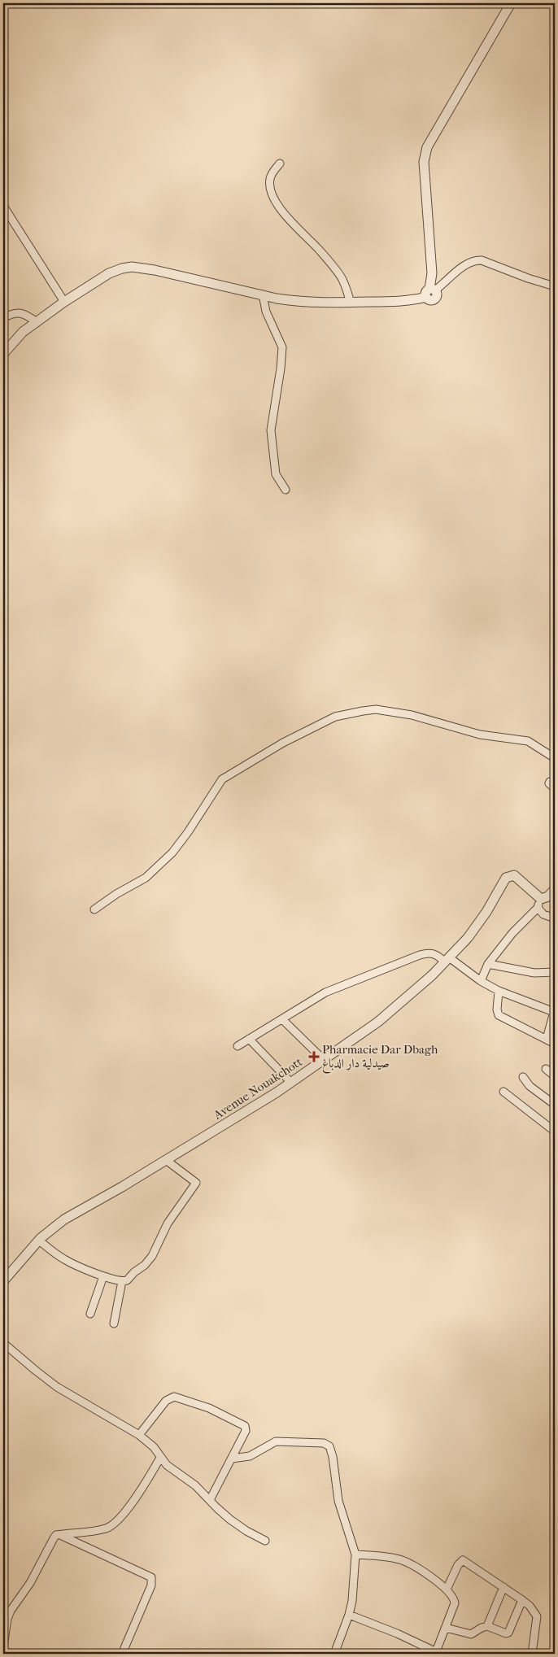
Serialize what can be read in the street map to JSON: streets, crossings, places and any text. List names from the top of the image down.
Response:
{
  "streets": {
    "street": ["Avenue Nouakchott"]
  },
  "places": {
    "health": ["Pharmacie Dar Dbagh صيدلية دار الدباغ"]
  }
}
